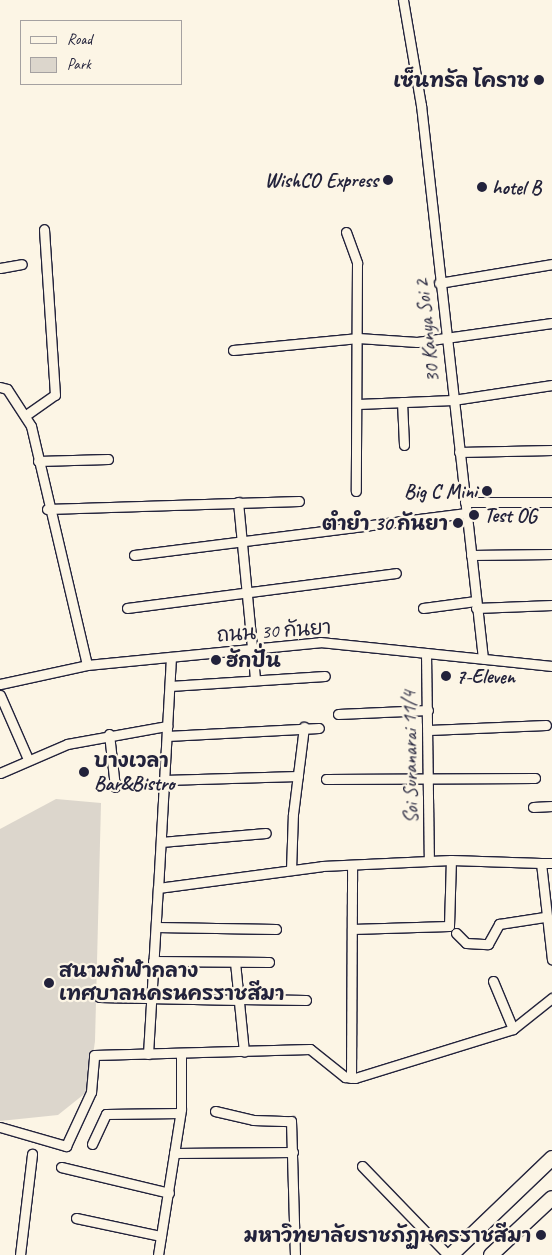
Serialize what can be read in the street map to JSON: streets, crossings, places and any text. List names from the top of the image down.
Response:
{
  "streets": {
    "street": ["30 Kanya Soi 2", "ถนน 30 กันยา", "Soi Suranarai 11/4"]
  },
  "crossings": [
    ["30 Kanya Soi 2", "ถนน 30 กันยา"],
    ["ถนน 30 กันยา", "Soi Suranarai 11/4"]
  ],
  "places": [
    "เซ็นทรัล โคราช",
    "WishCO Express",
    "hotel B",
    "Big C Mini",
    "Test OG",
    "ตำยำ 30 กันยา",
    "ฮักปั่น",
    "7-Eleven",
    "บางเวลา Bar&Bistro",
    "สนามกีฬากลาง เทศบาลนครนครราชสีมา",
    "มหาวิทยาลัยราชภัฏนครราชสีมา"
  ],
  "legend": ["Road", "Park"]
}
